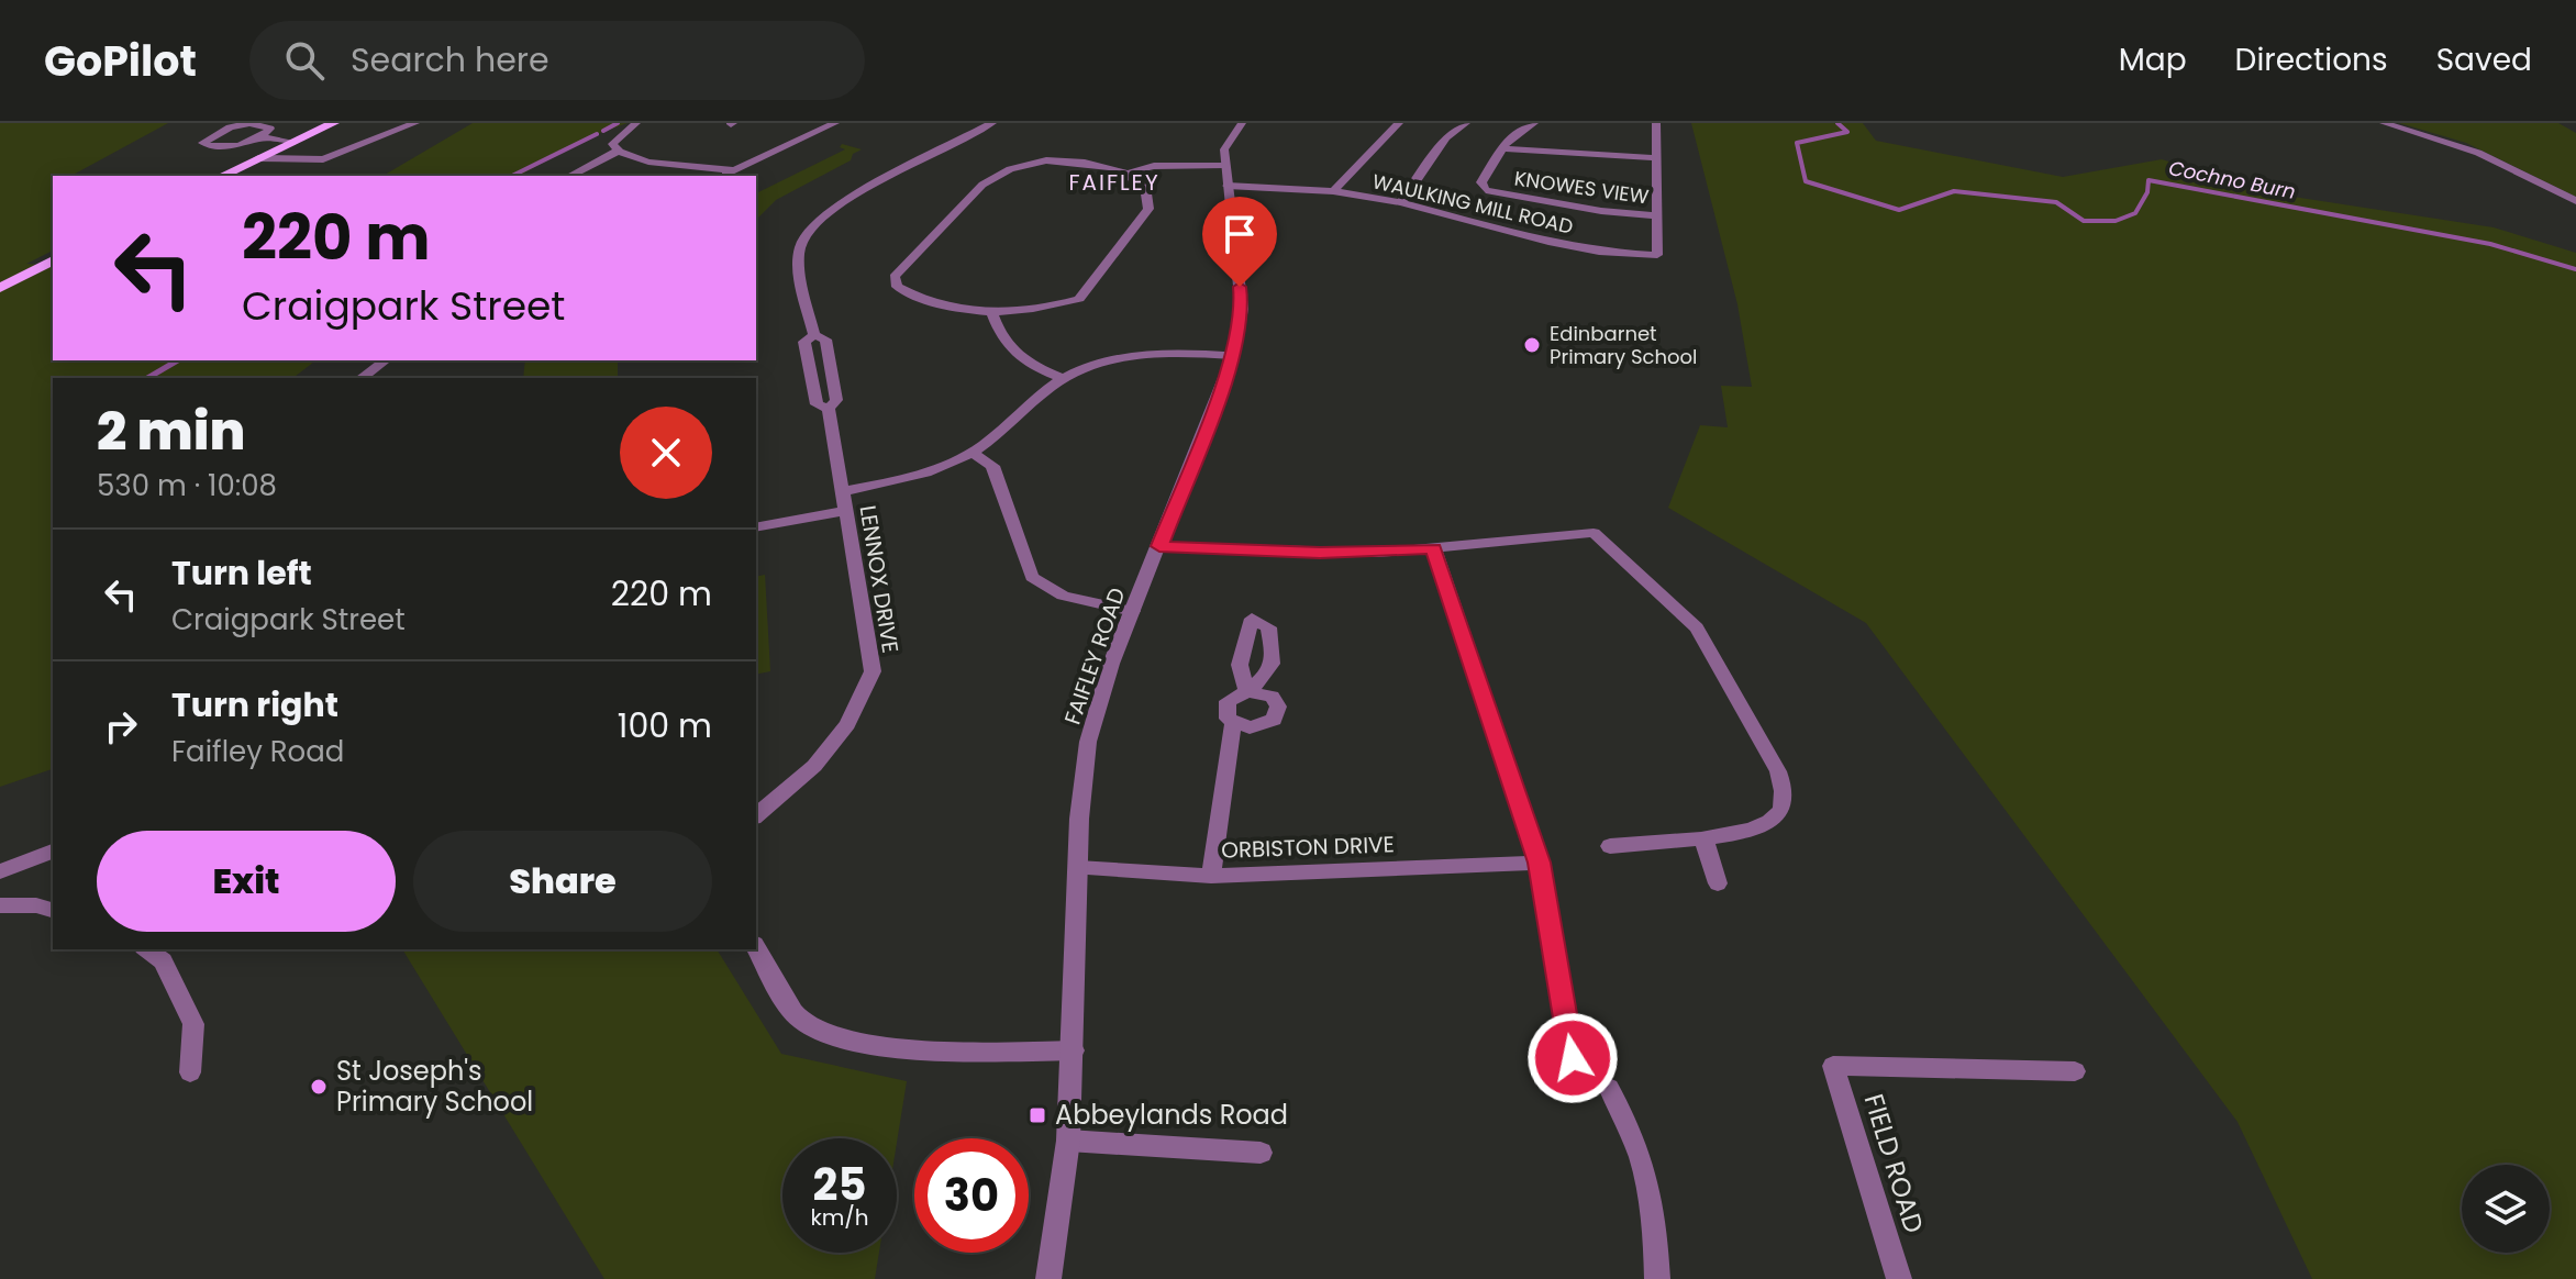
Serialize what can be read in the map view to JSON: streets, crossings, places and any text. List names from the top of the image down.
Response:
{
  "streets": {
    "street": [
      "KNOWES VIEW",
      "WAULKING MILL ROAD",
      "LENNOX DRIVE",
      "FAIFLEY ROAD",
      "ORBISTON DRIVE",
      "FIELD ROAD"
    ]
  },
  "crossings": [
    ["KNOWES VIEW", "WAULKING MILL ROAD"],
    ["WAULKING MILL ROAD", "FAIFLEY ROAD"],
    ["FAIFLEY ROAD", "ORBISTON DRIVE"]
  ],
  "districts": ["FAIFLEY"],
  "water": ["Cochno Burn"],
  "places": {
    "other": ["Edinbarnet Primary School", "St Joseph's Primary School"],
    "transit": ["Abbeylands Road"]
  },
  "page": {
    "header": "GoPilot",
    "search": "Search here",
    "nav": ["Map", "Directions", "Saved"],
    "turn": ["220 m", "Craigpark Street"],
    "heading": ["2 min", "530 m · 10:08"],
    "list": [
      {
        "name": "Turn left",
        "note": "Craigpark Street",
        "value": "220 m"
      },
      {
        "name": "Turn right",
        "note": "Faifley Road",
        "value": "100 m"
      }
    ],
    "buttons": ["Exit", "Share"],
    "speed": "25 km/h",
    "limit": "30"
  }
}
